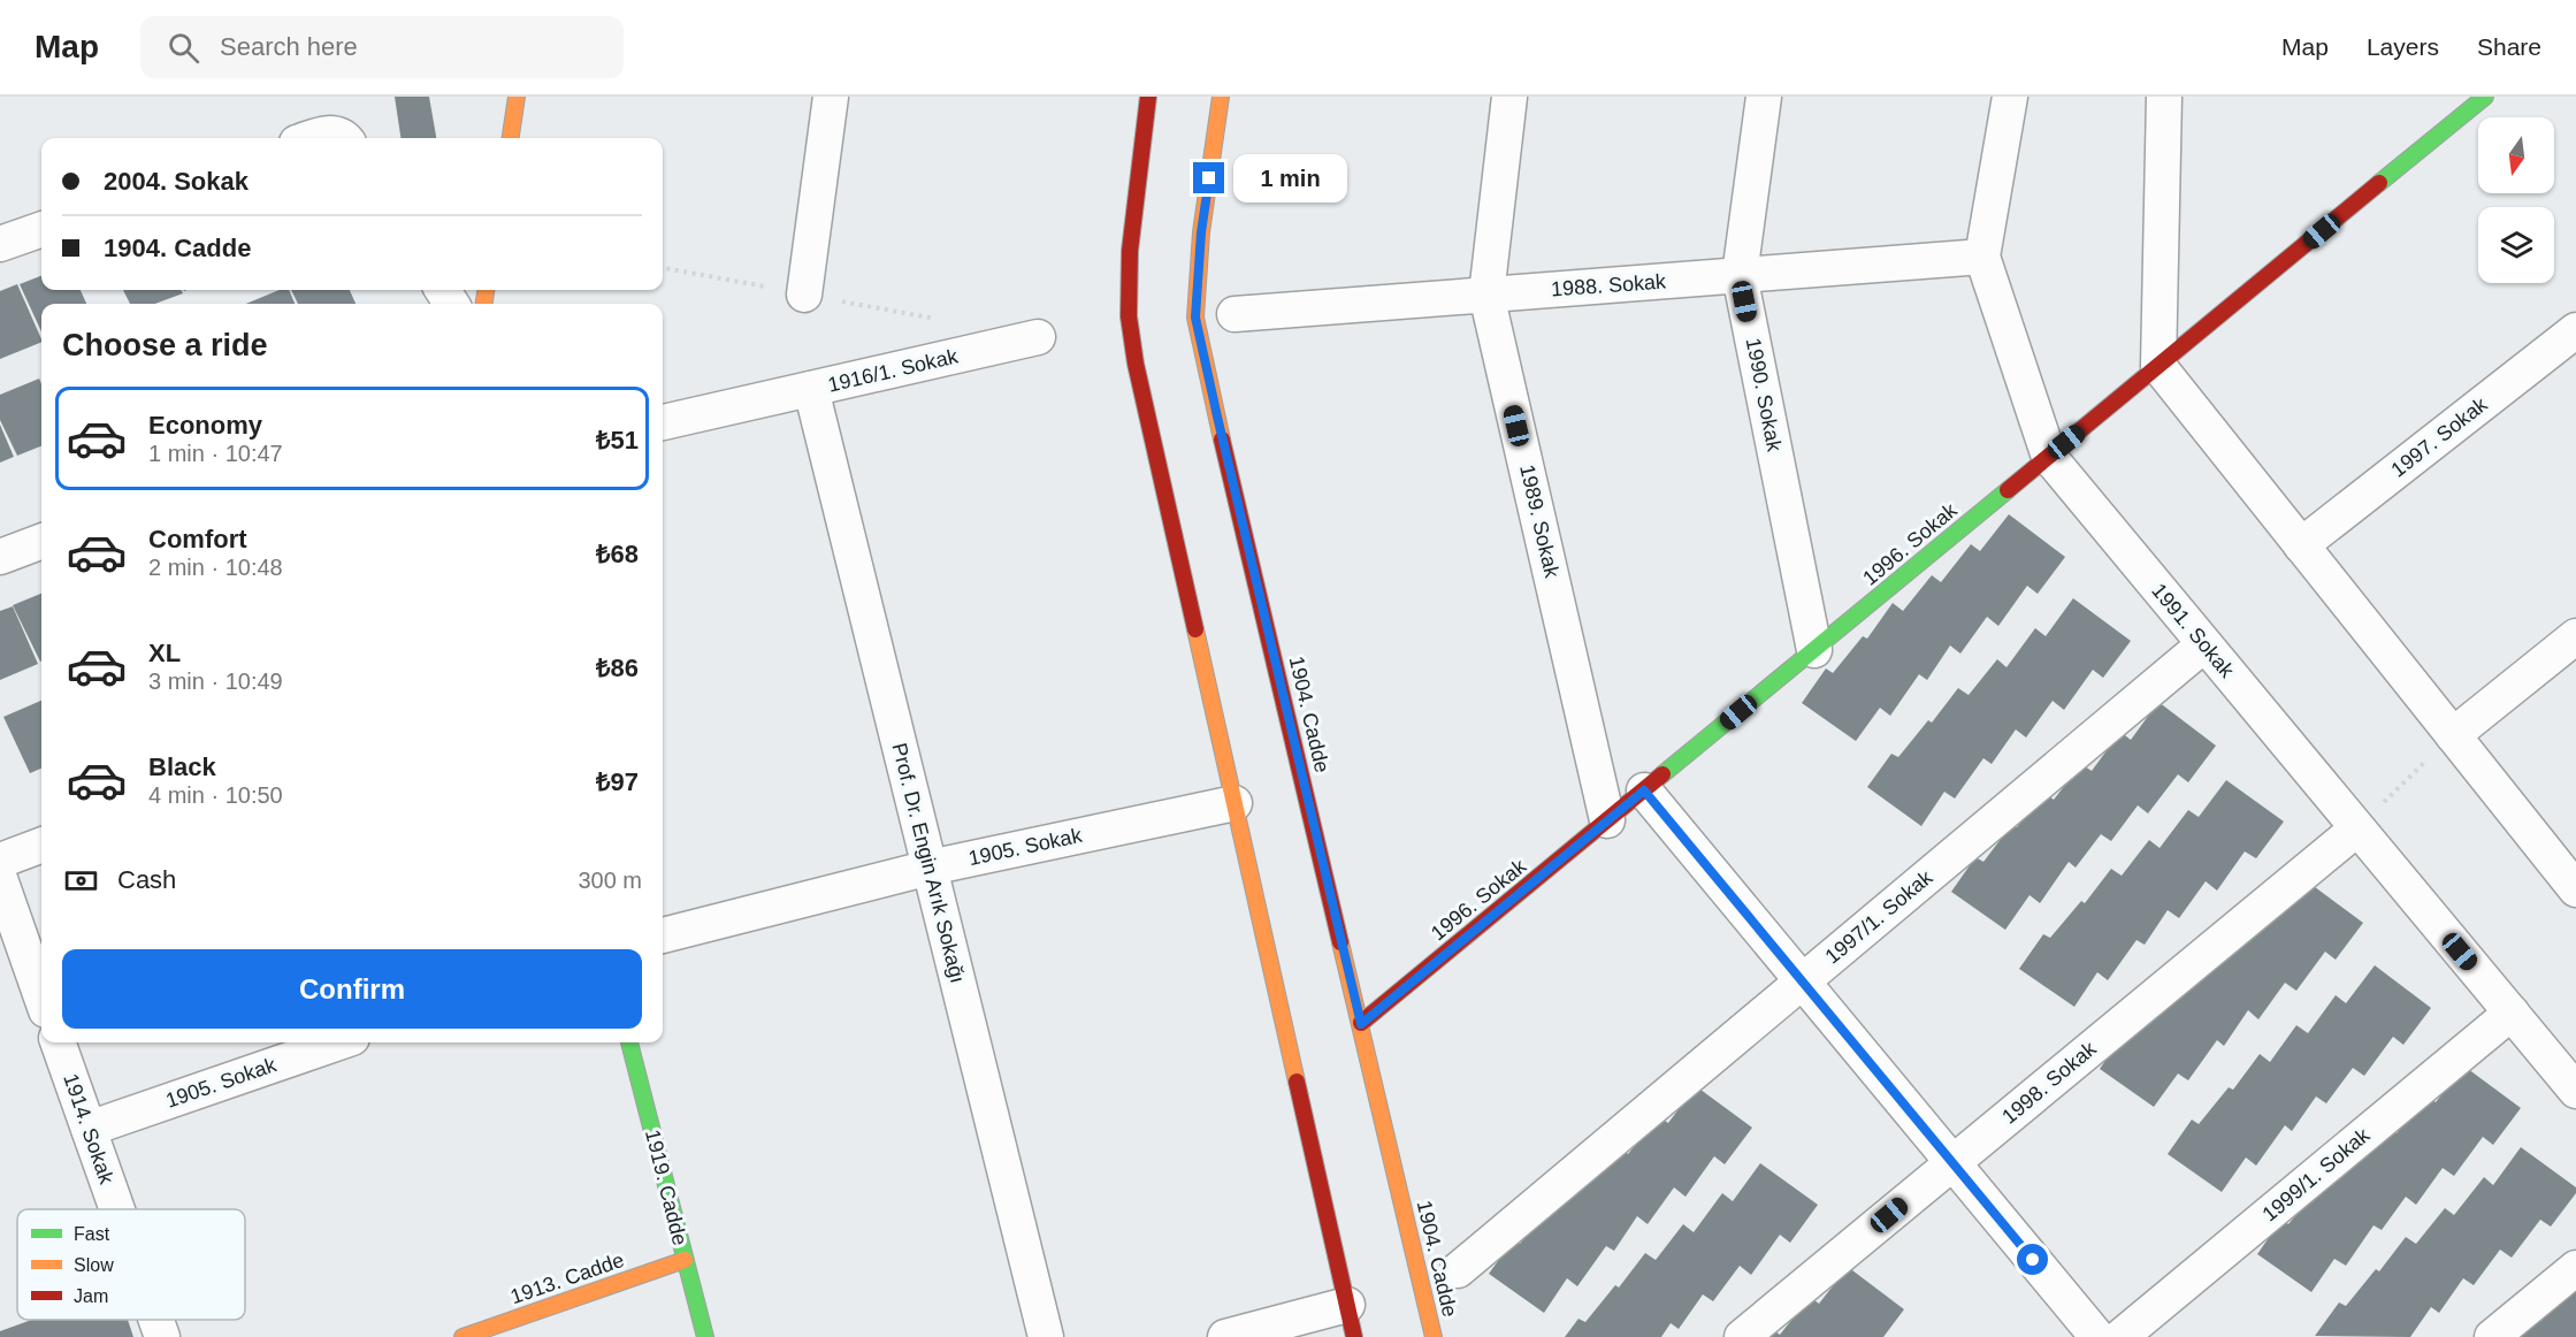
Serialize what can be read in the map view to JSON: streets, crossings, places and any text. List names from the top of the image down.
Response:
{
  "streets": {
    "main road": [
      "1996. Sokak",
      "1904. Cadde",
      "1919. Cadde",
      "1913. Cadde"
    ],
    "street": [
      "1988. Sokak",
      "1916/1. Sokak",
      "1990. Sokak",
      "1997. Sokak",
      "1989. Sokak",
      "1991. Sokak",
      "1905. Sokak",
      "Prof. Dr. Engin Arık Sokağı",
      "1997/1. Sokak",
      "1998. Sokak",
      "1914. Sokak",
      "1999/1. Sokak"
    ]
  },
  "crossings": [
    ["1988. Sokak", "1990. Sokak"],
    ["1988. Sokak", "1989. Sokak"],
    ["1988. Sokak", "1991. Sokak"],
    ["1916/1. Sokak", "Prof. Dr. Engin Arık Sokağı"],
    ["1990. Sokak", "1996. Sokak"],
    ["1989. Sokak", "1996. Sokak"],
    ["1996. Sokak", "1991. Sokak"],
    ["1996. Sokak", "1904. Cadde"],
    ["1991. Sokak", "1997/1. Sokak"],
    ["1991. Sokak", "1998. Sokak"],
    ["1991. Sokak", "1999/1. Sokak"],
    ["1905. Sokak", "Prof. Dr. Engin Arık Sokağı"],
    ["1905. Sokak", "1914. Sokak"],
    ["1919. Cadde", "1913. Cadde"]
  ],
  "legend": ["Fast", "Slow", "Jam"],
  "north": "bottom",
  "page": {
    "header": "Map",
    "search": "Search here",
    "nav": ["Map", "Layers", "Share"],
    "banner": ["2004. Sokak", "1904. Cadde"],
    "bubble": "1 min",
    "heading": "Choose a ride",
    "list": [
      {
        "name": "Economy",
        "note": "1 min · 10:47",
        "value": "₺51"
      },
      {
        "name": "Comfort",
        "note": "2 min · 10:48",
        "value": "₺68"
      },
      {
        "name": "XL",
        "note": "3 min · 10:49",
        "value": "₺86"
      },
      {
        "name": "Black",
        "note": "4 min · 10:50",
        "value": "₺97"
      }
    ],
    "pay": ["Cash", "300 m"],
    "buttons": "Confirm"
  }
}
